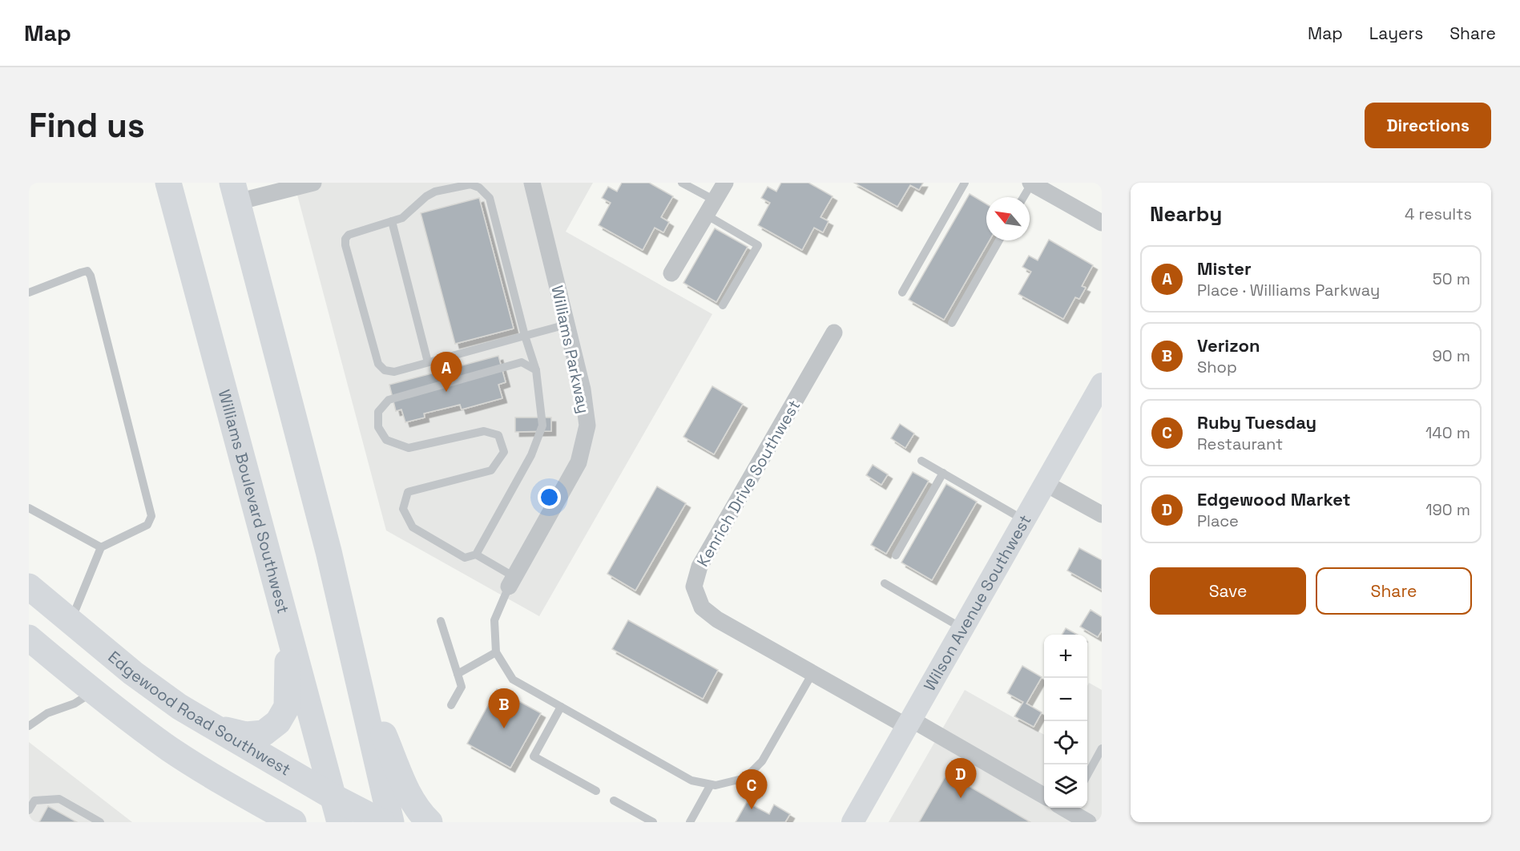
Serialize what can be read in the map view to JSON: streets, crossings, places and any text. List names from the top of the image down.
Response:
{
  "streets": {
    "main road": ["Williams Boulevard Southwest", "Wilson Avenue Southwest", "Edgewood Road Southwest"],
    "street": ["Williams Parkway", "Kenrich Drive Southwest"]
  },
  "crossings": [
    ["Kenrich Drive Southwest", "Wilson Avenue Southwest"],
    ["Williams Boulevard Southwest", "Edgewood Road Southwest"]
  ],
  "north": "top left",
  "page": {
    "header": "Map",
    "nav": ["Map", "Layers", "Share"],
    "buttons": [
      "Directions",
      ["Save", "Share"]
    ],
    "title": "Find us",
    "heading": ["Nearby", "4 results"],
    "list": [
      {
        "mark": "A",
        "name": "Mister",
        "note": "Place · Williams Parkway",
        "value": "50 m"
      },
      {
        "mark": "B",
        "name": "Verizon",
        "note": "Shop",
        "value": "90 m"
      },
      {
        "mark": "C",
        "name": "Ruby Tuesday",
        "note": "Restaurant",
        "value": "140 m"
      },
      {
        "mark": "D",
        "name": "Edgewood Market",
        "note": "Place",
        "value": "190 m"
      }
    ],
    "pins": [
      "A",
      "B",
      "D",
      "C"
    ],
    "map_buttons": ["+", "−"]
  }
}
